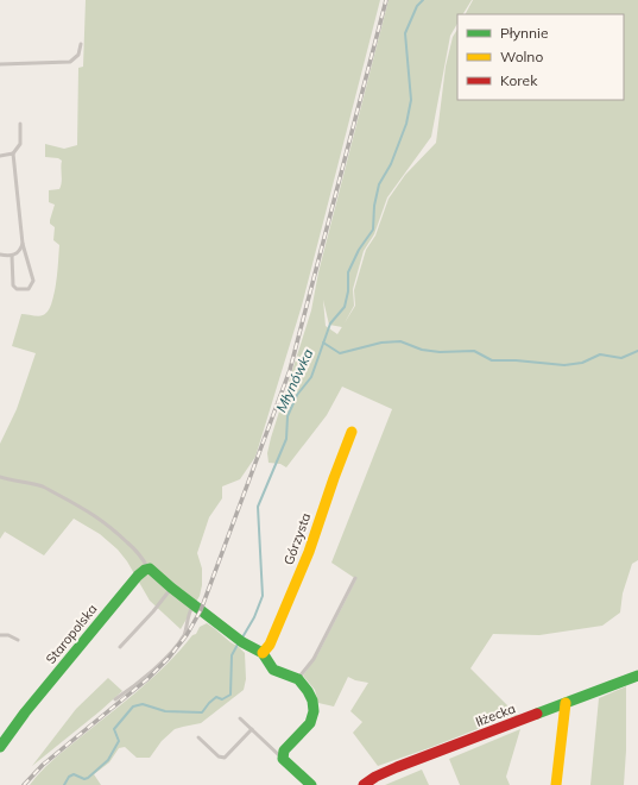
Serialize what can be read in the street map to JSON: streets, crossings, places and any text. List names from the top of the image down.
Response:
{
  "streets": {
    "street": ["Górzysta", "Staropolska", "Iłżecka"]
  },
  "water": ["Młynówka"],
  "legend": ["Płynnie", "Wolno", "Korek"]
}
